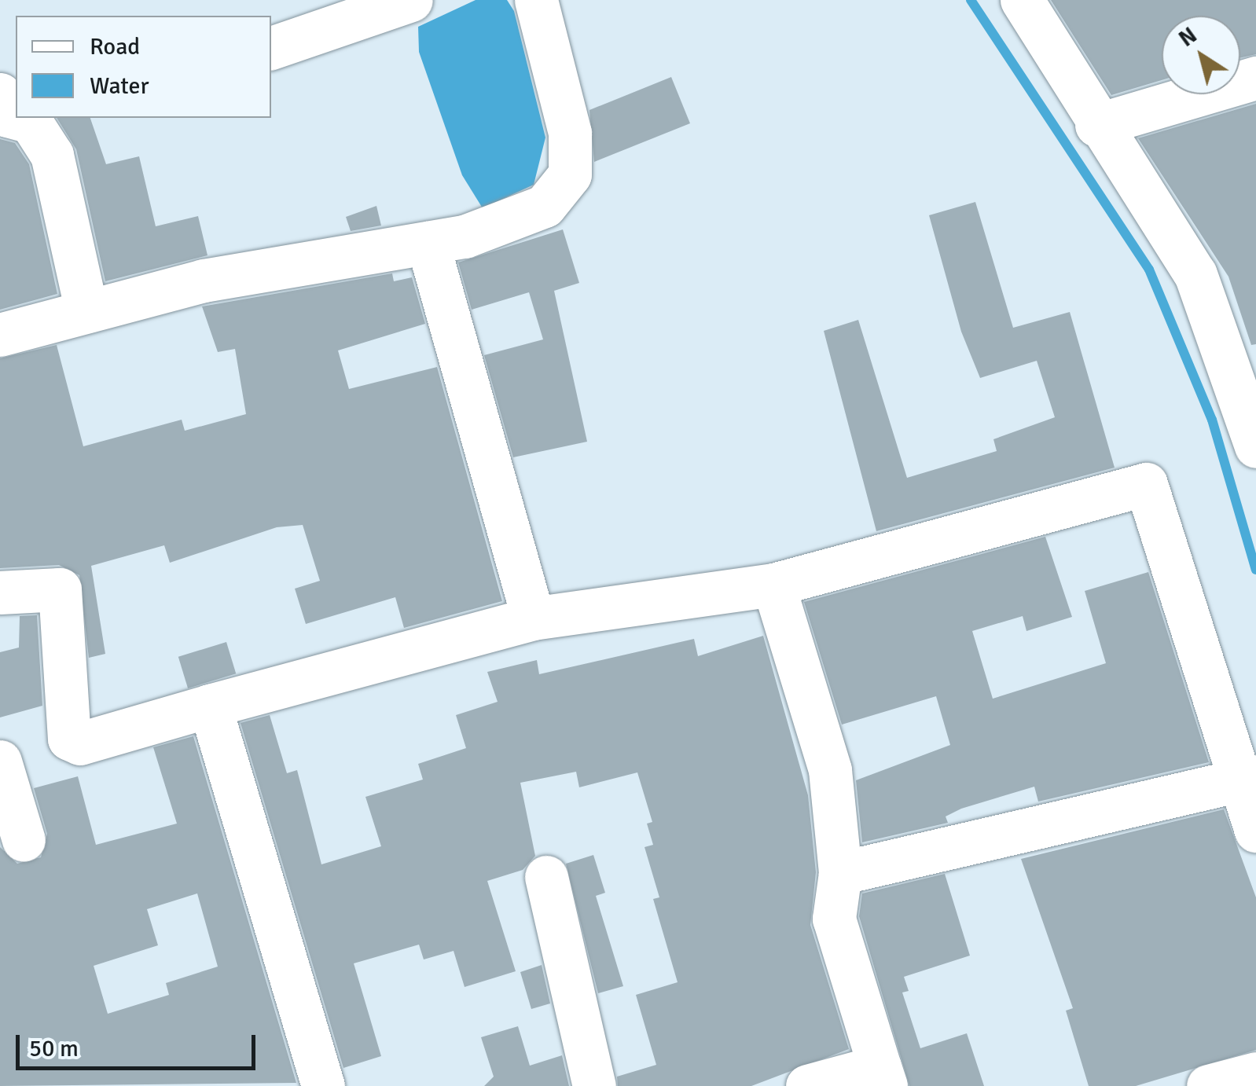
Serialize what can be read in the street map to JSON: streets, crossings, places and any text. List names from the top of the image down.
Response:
{
  "legend": ["Road", "Water"],
  "scale_bar": "50 m",
  "north": "top left"
}
